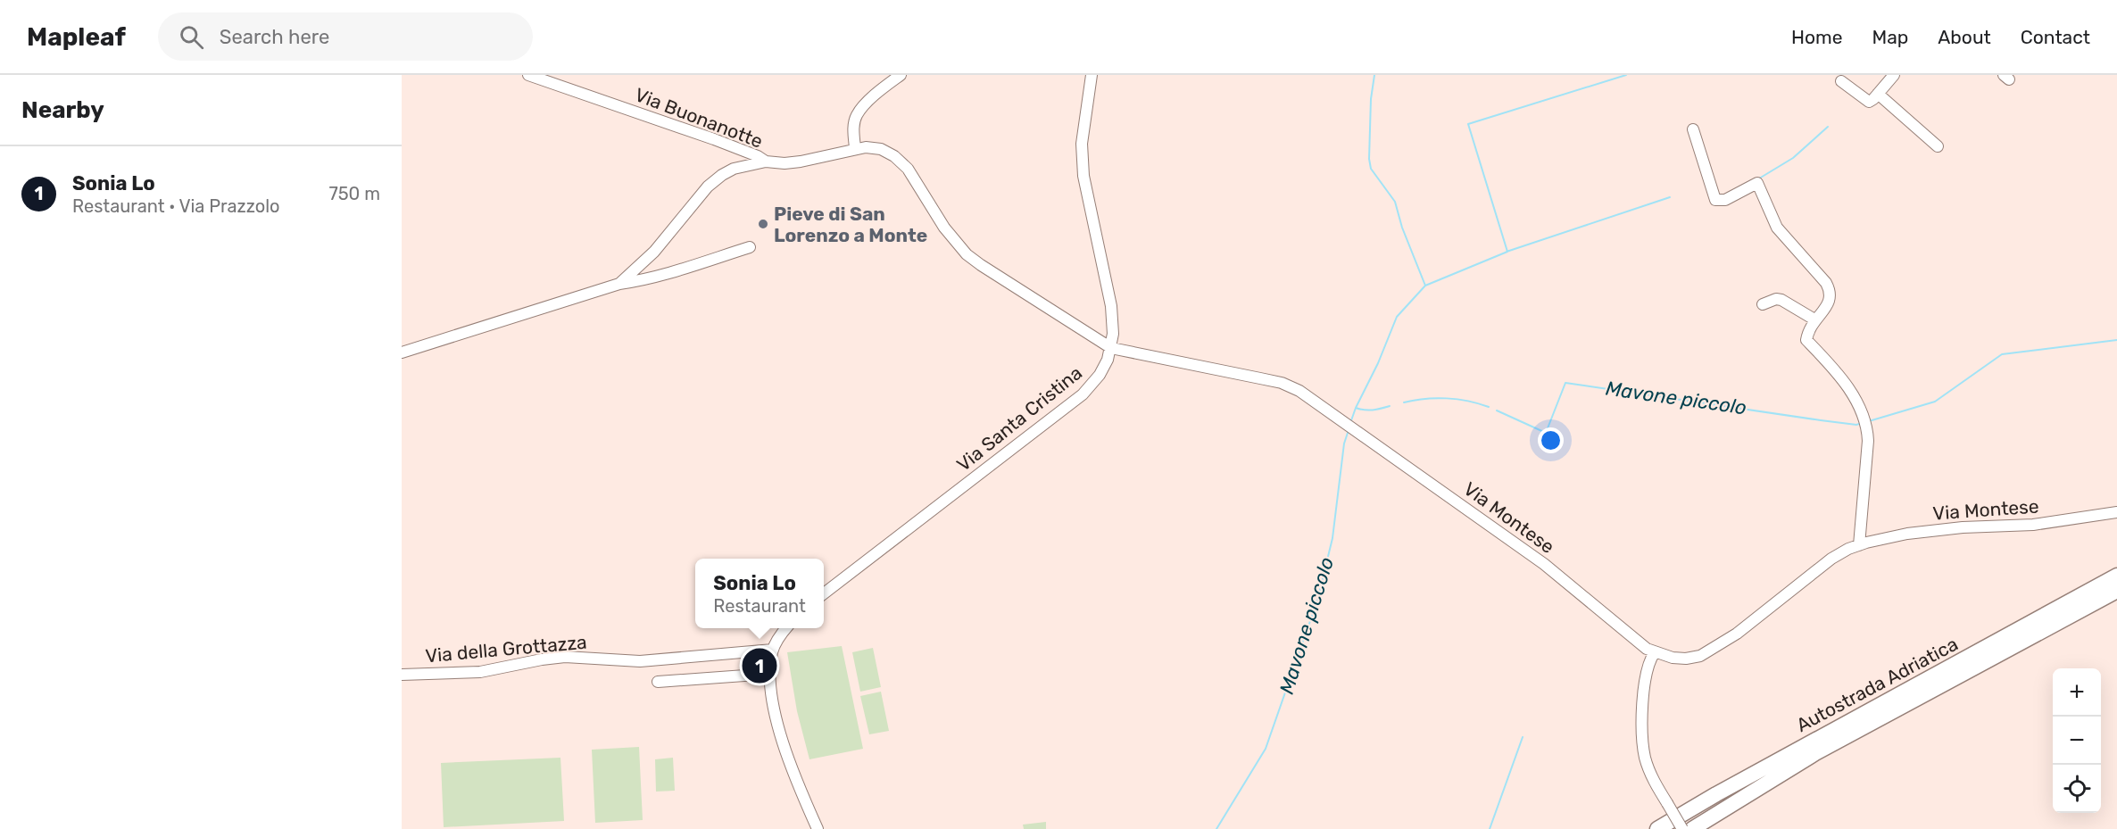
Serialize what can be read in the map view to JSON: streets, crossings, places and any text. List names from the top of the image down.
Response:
{
  "streets": {
    "highway": ["Autostrada Adriatica"],
    "street": [
      "Via Buonanotte",
      "Via Santa Cristina",
      "Via Montese",
      "Via della Grottazza"
    ]
  },
  "crossings": [
    ["Via Santa Cristina", "Via Montese"]
  ],
  "water": ["Mavone piccolo"],
  "places": ["Pieve di San Lorenzo a Monte"],
  "page": {
    "header": "Mapleaf",
    "search": "Search here",
    "nav": [
      "Home",
      "Map",
      "About",
      "Contact"
    ],
    "heading": "Nearby",
    "list": [
      {
        "mark": "1",
        "name": "Sonia Lo",
        "note": "Restaurant · Via Prazzolo",
        "value": "750 m"
      }
    ],
    "popup": ["Sonia Lo", "Restaurant"],
    "pins": "1",
    "map_buttons": ["+", "−"]
  }
}
